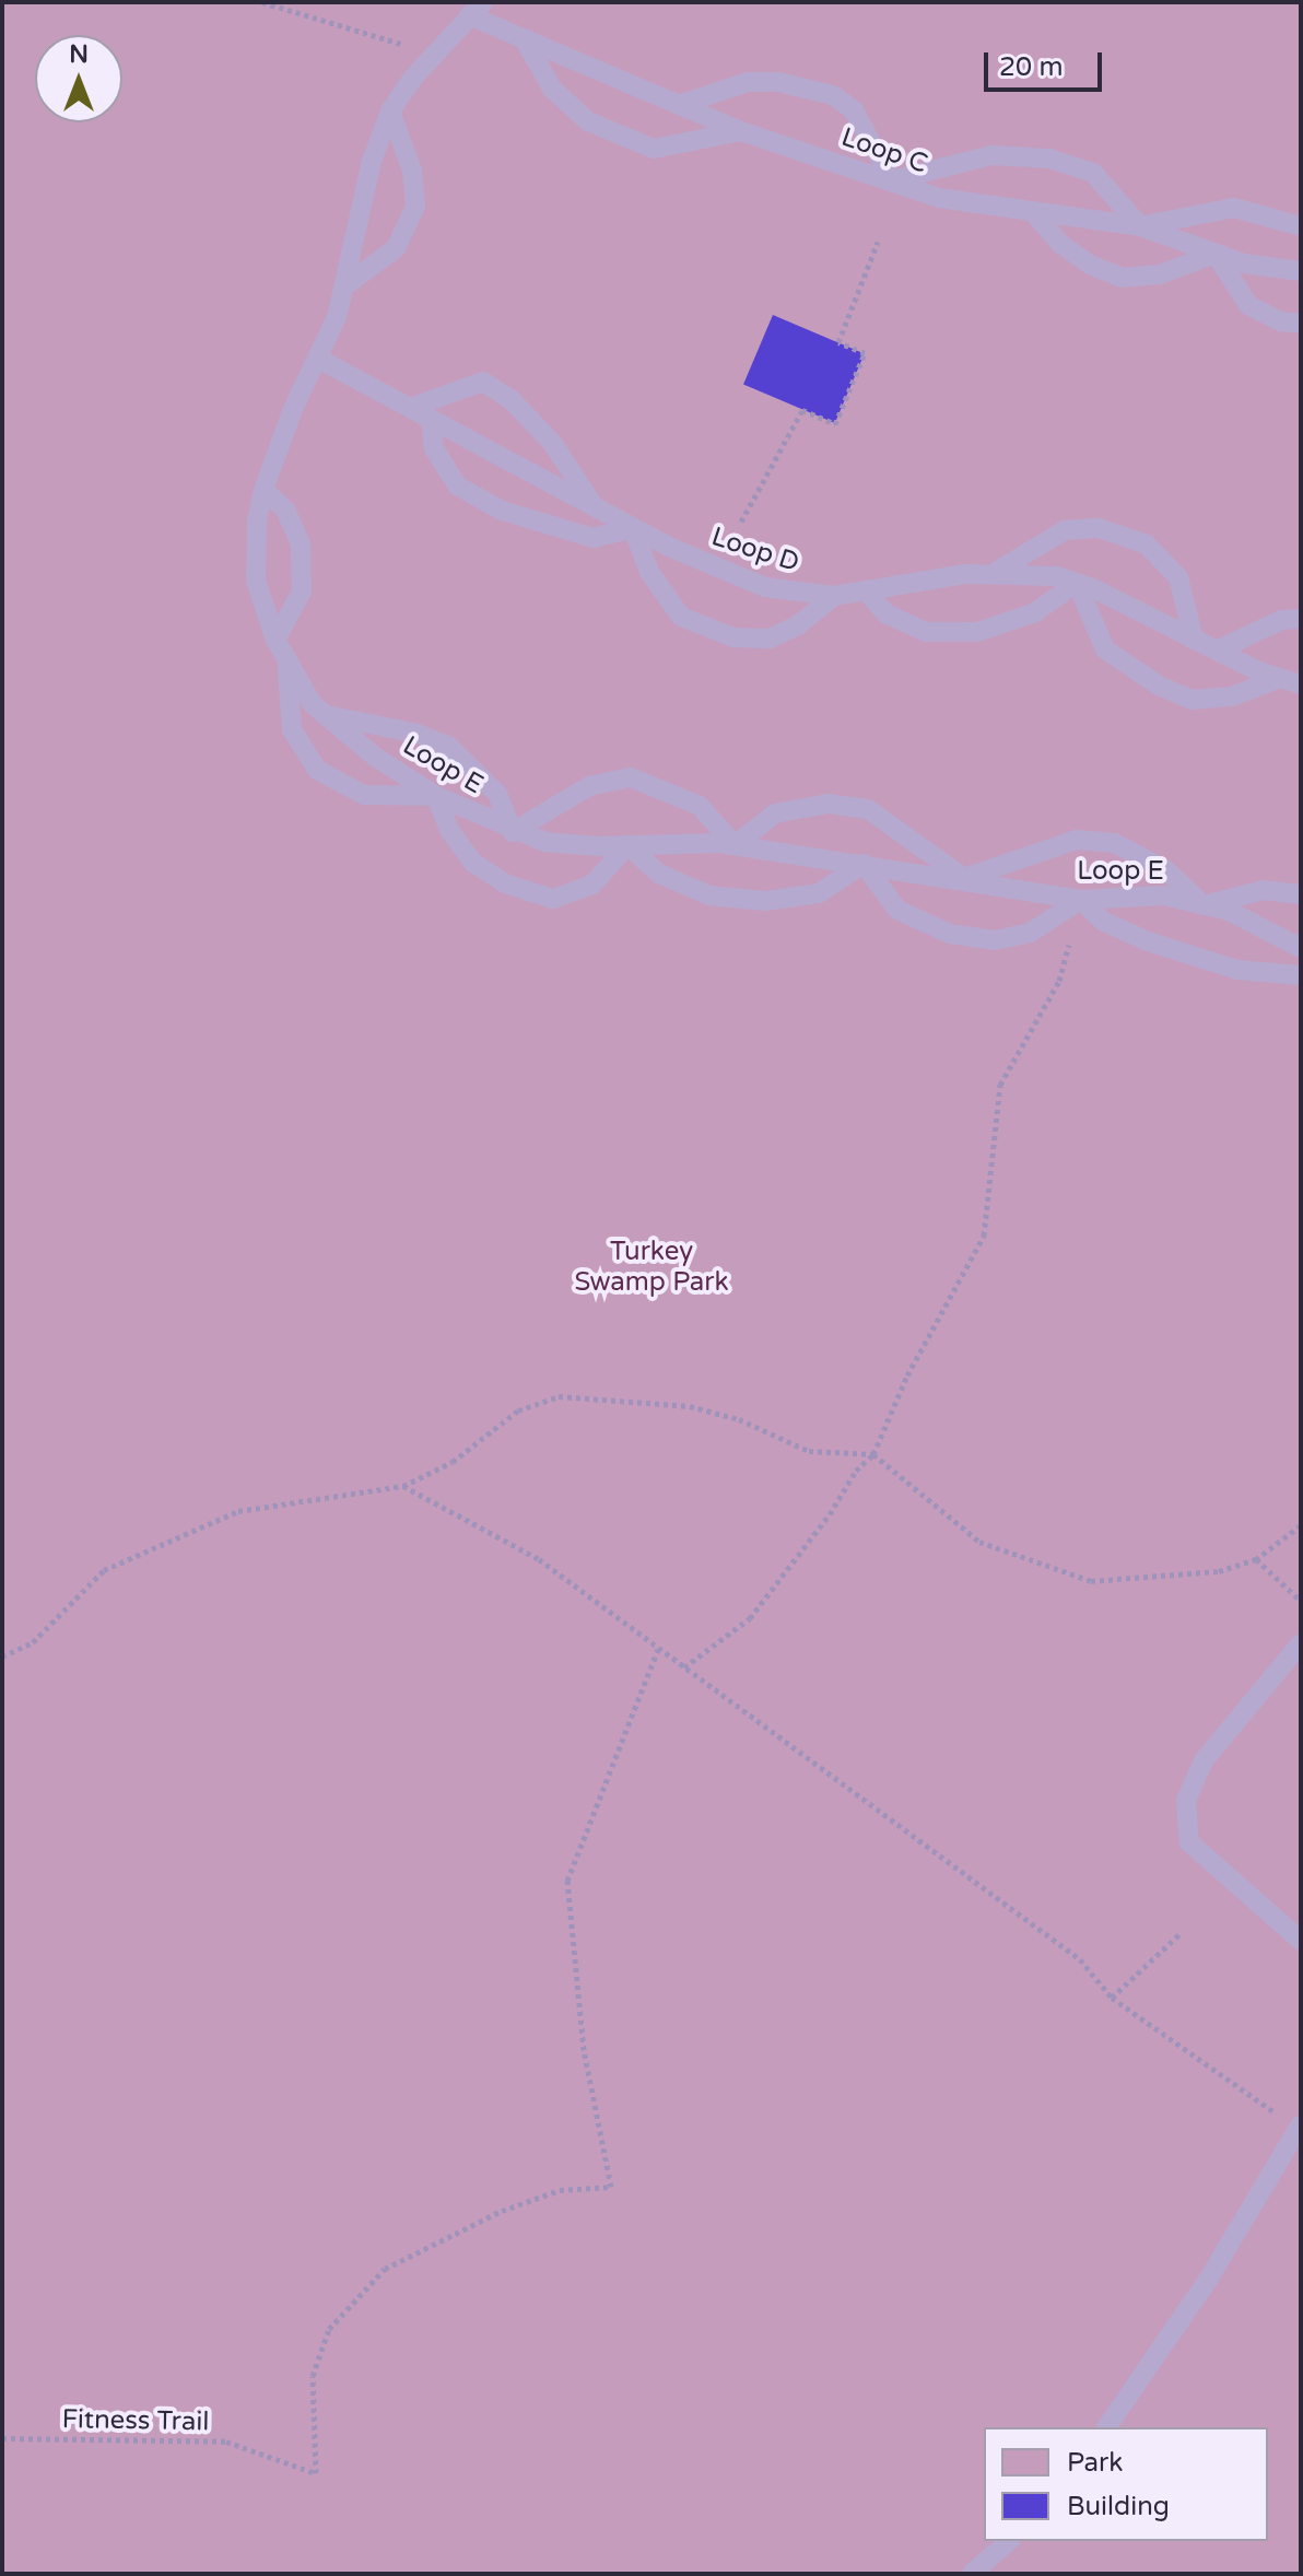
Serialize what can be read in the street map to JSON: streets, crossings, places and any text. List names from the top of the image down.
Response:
{
  "streets": {
    "lane": ["Loop C", "Loop D", "Loop E"],
    "path": ["Fitness Trail"]
  },
  "crossings": [
    ["Loop C", "Loop E"],
    ["Loop D", "Loop E"]
  ],
  "parks": ["Turkey Swamp Park"],
  "legend": ["Park", "Building"],
  "scale_bar": "20 m",
  "north": "top"
}
